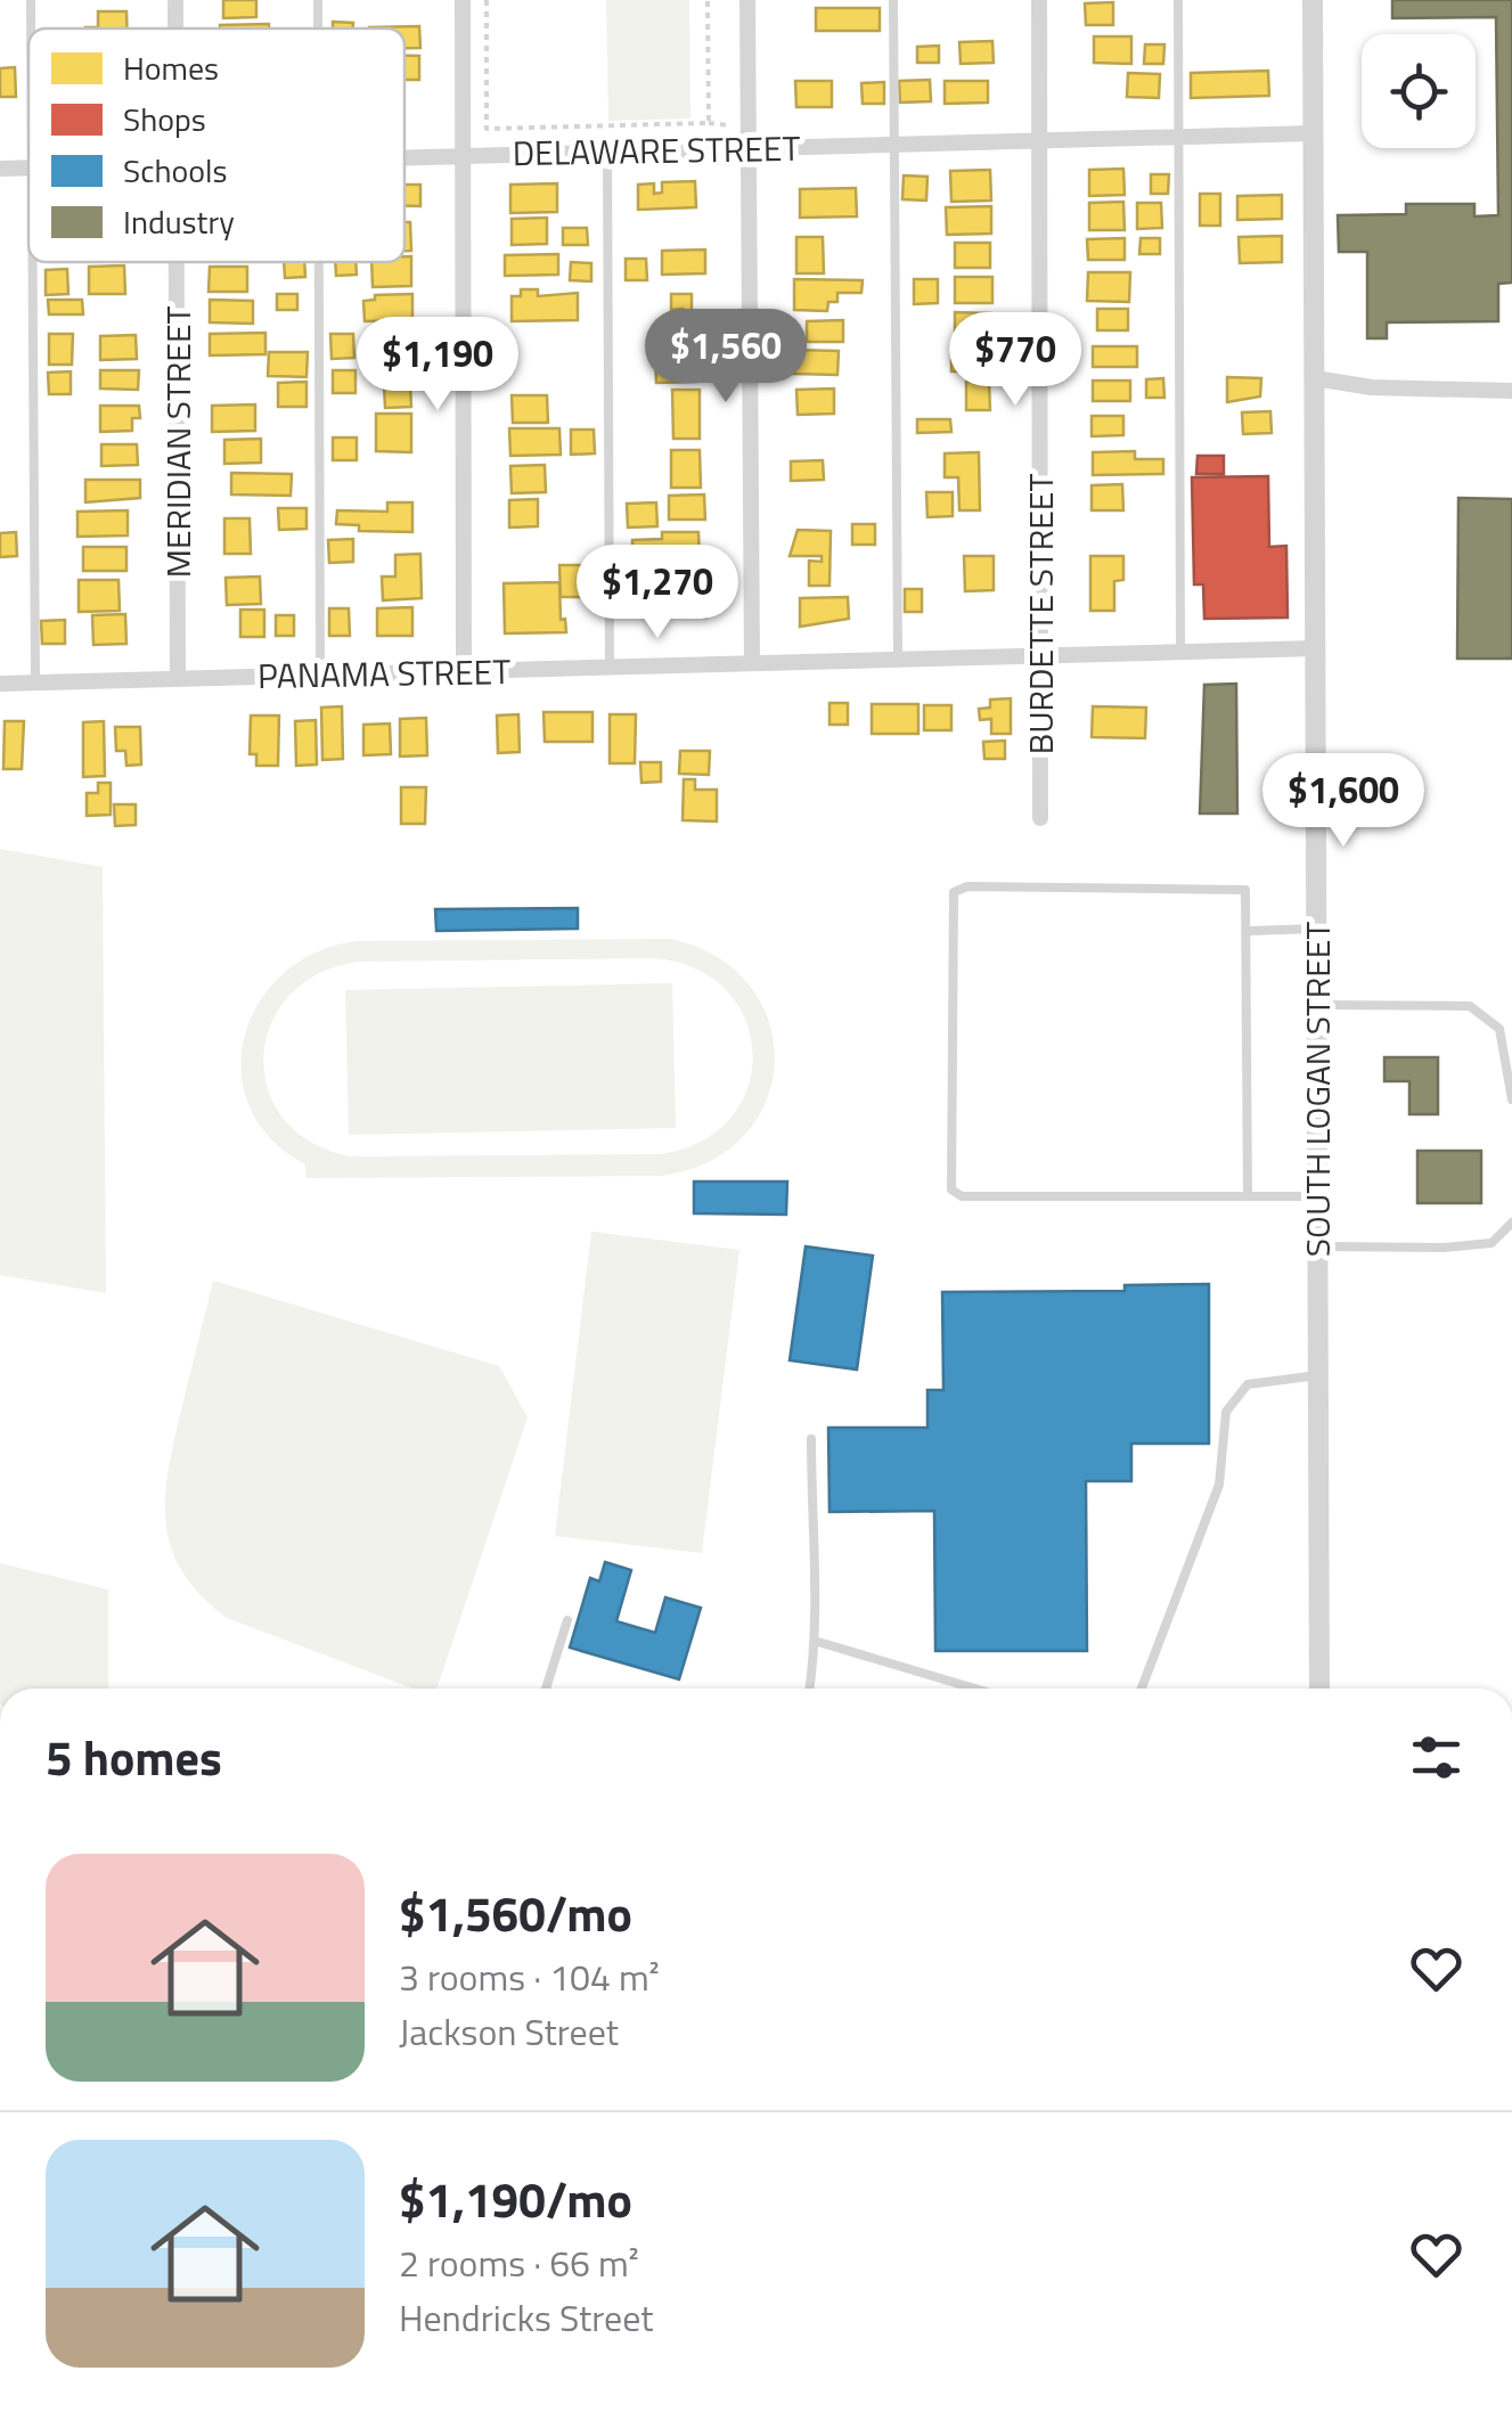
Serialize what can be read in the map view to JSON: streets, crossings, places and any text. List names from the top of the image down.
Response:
{
  "streets": {
    "street": [
      "DELAWARE STREET",
      "MERIDIAN STREET",
      "BURDETTE STREET",
      "PANAMA STREET",
      "SOUTH LOGAN STREET"
    ]
  },
  "crossings": [
    ["DELAWARE STREET", "BURDETTE STREET"],
    ["DELAWARE STREET", "SOUTH LOGAN STREET"],
    ["MERIDIAN STREET", "PANAMA STREET"],
    ["BURDETTE STREET", "PANAMA STREET"],
    ["PANAMA STREET", "SOUTH LOGAN STREET"]
  ],
  "legend": [
    "Homes",
    "Shops",
    "Schools",
    "Industry"
  ],
  "page": {
    "price": [
      "$1,560",
      "$770",
      "$1,190",
      "$1,270",
      "$1,600"
    ],
    "heading": "5 homes",
    "list": [
      {
        "name": "$1,560/mo",
        "note": "3 rooms · 104 m² · Jackson Street"
      },
      {
        "name": "$1,190/mo",
        "note": "2 rooms · 66 m² · Hendricks Street"
      }
    ]
  }
}
